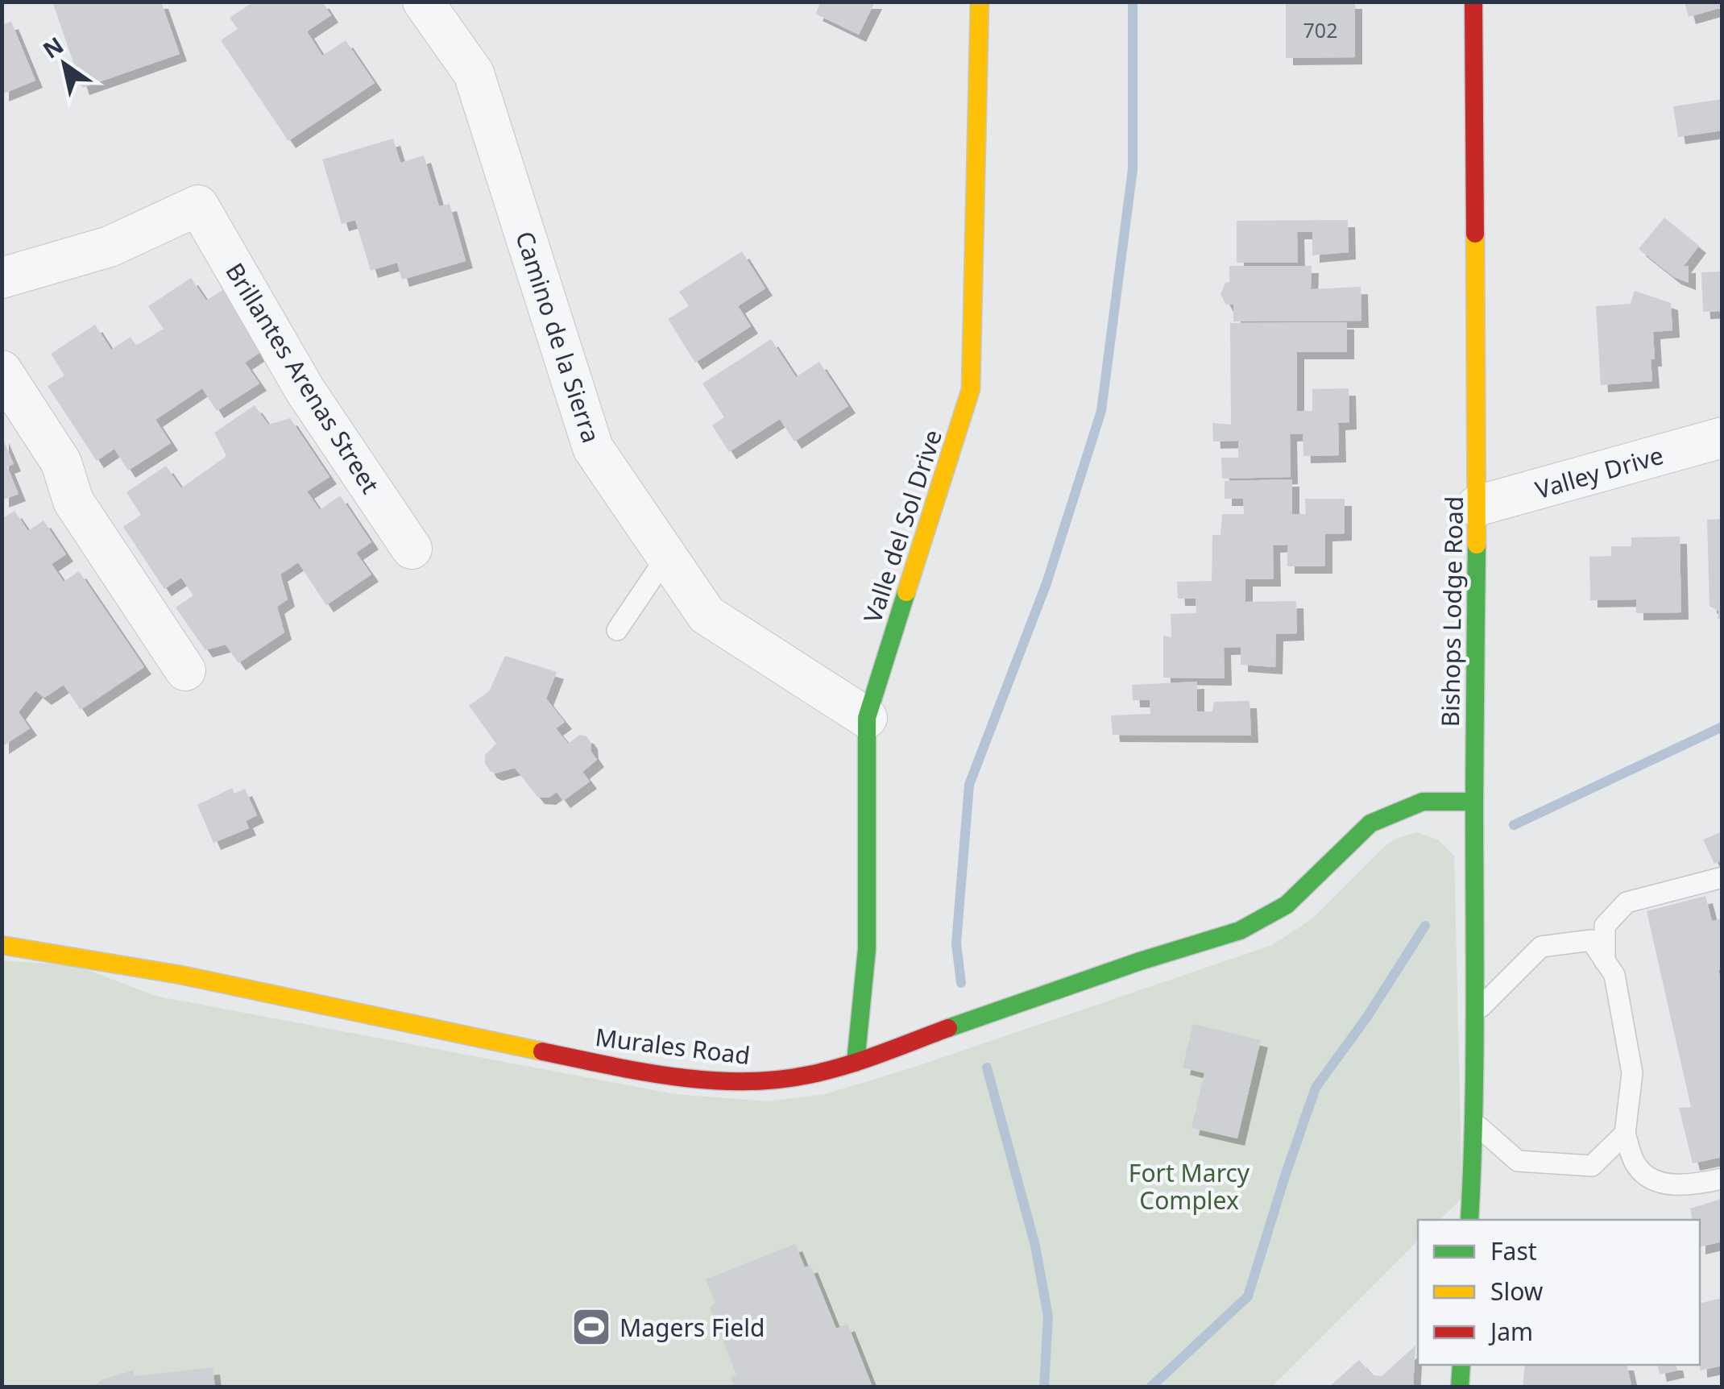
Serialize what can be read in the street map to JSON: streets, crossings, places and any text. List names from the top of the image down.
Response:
{
  "streets": {
    "street": [
      "Camino de la Sierra",
      "Brillantes Arenas Street",
      "Valley Drive",
      "Valle del Sol Drive",
      "Bishops Lodge Road",
      "Murales Road"
    ]
  },
  "crossings": [
    ["Camino de la Sierra", "Valle del Sol Drive"],
    ["Valley Drive", "Bishops Lodge Road"],
    ["Valle del Sol Drive", "Murales Road"],
    ["Bishops Lodge Road", "Murales Road"]
  ],
  "parks": ["Fort Marcy Complex"],
  "places": {
    "sports": ["Magers Field"]
  },
  "house_numbers": ["702"],
  "legend": ["Fast", "Slow", "Jam"],
  "north": "top left"
}
